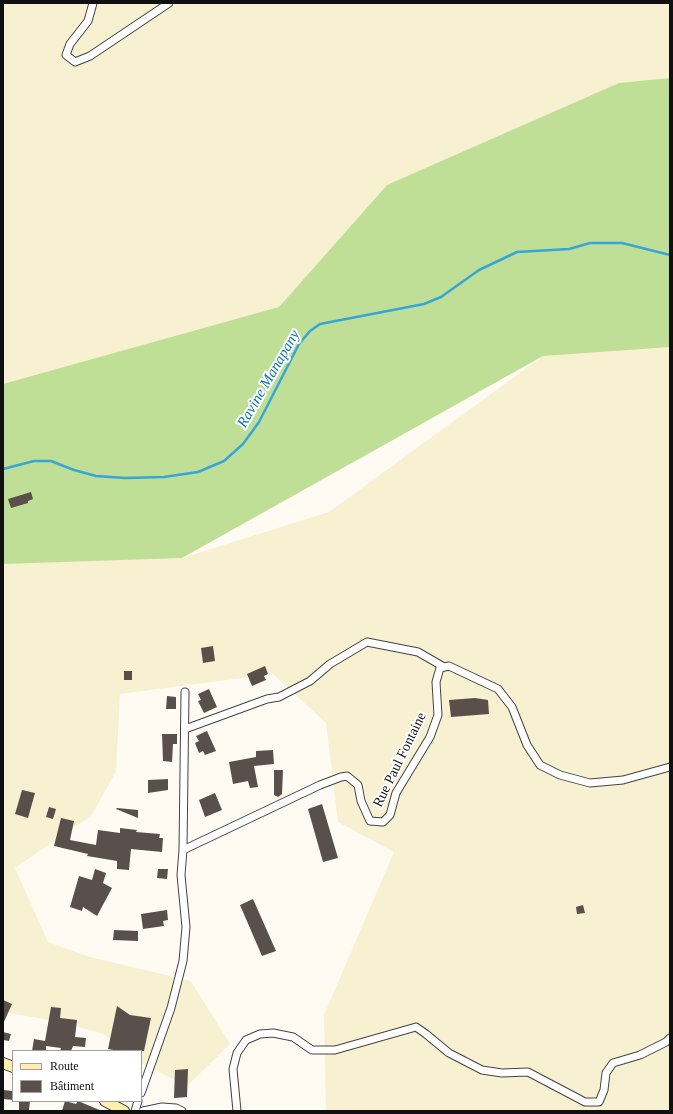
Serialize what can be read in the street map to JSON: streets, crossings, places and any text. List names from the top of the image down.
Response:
{
  "streets": {
    "street": ["Rue Paul Fontaine"]
  },
  "water": ["Ravine Manapany"],
  "legend": ["Route", "Bâtiment"]
}
